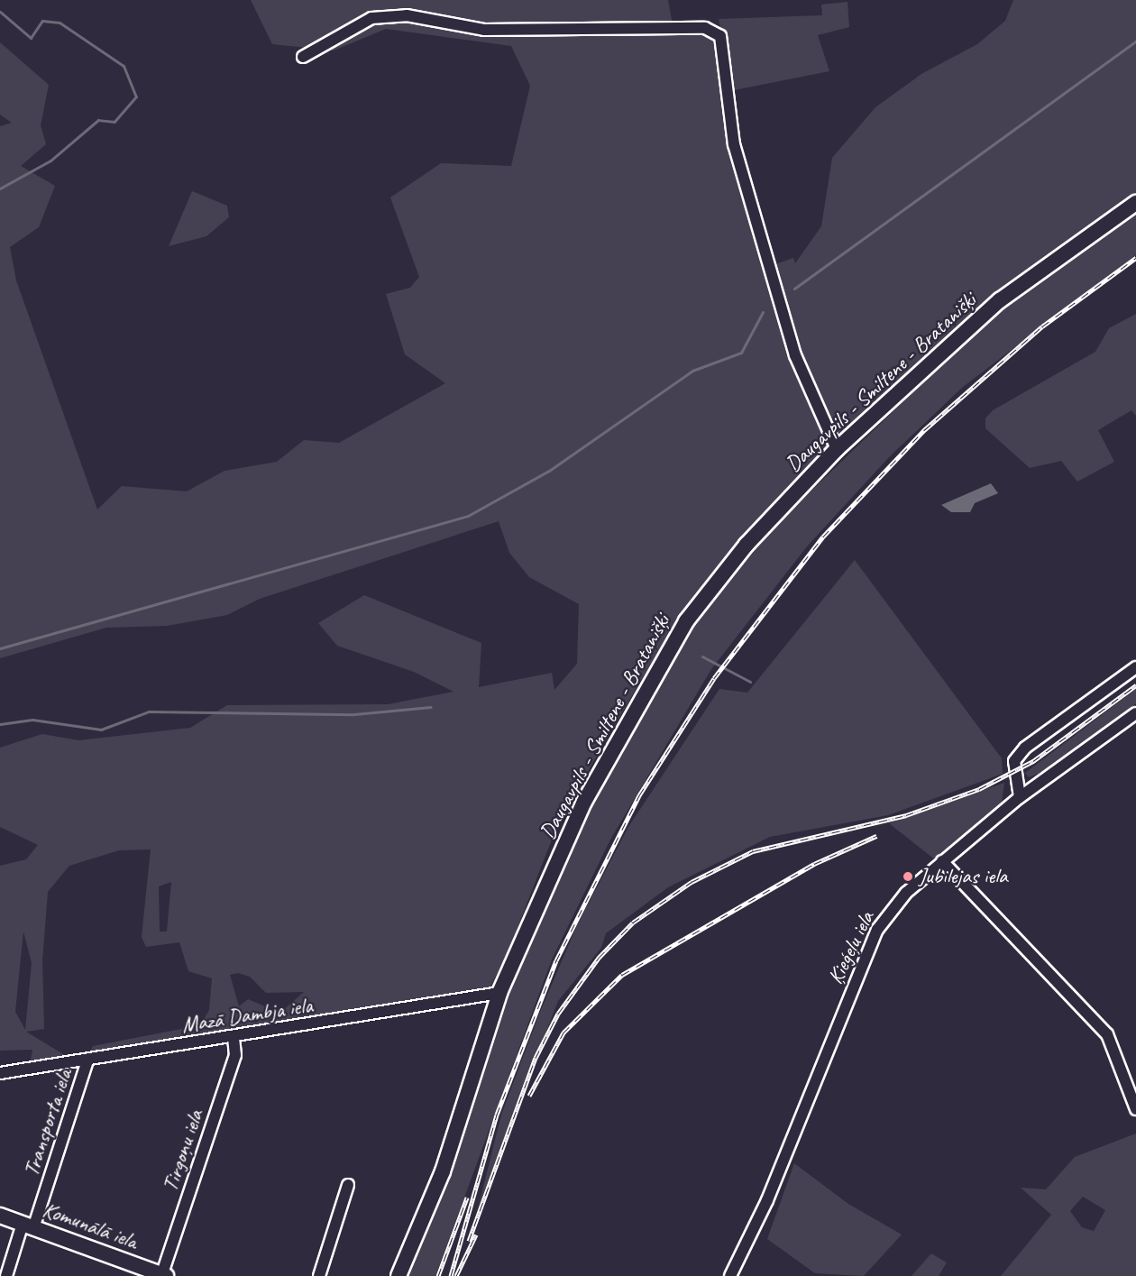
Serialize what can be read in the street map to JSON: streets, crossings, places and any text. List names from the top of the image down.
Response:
{
  "streets": {
    "main road": ["Daugavpils - Smiltene - Bratanišķi", "Komunālā iela"],
    "street": [
      "Ķieģeļu iela",
      "Mazā Dambja iela",
      "Transporta iela",
      "Tirgoņu iela"
    ]
  },
  "crossings": [
    ["Daugavpils - Smiltene - Bratanišķi", "Mazā Dambja iela"],
    ["Mazā Dambja iela", "Transporta iela"],
    ["Mazā Dambja iela", "Tirgoņu iela"],
    ["Transporta iela", "Komunālā iela"],
    ["Tirgoņu iela", "Komunālā iela"]
  ],
  "places": ["Jubilejas iela"]
}
